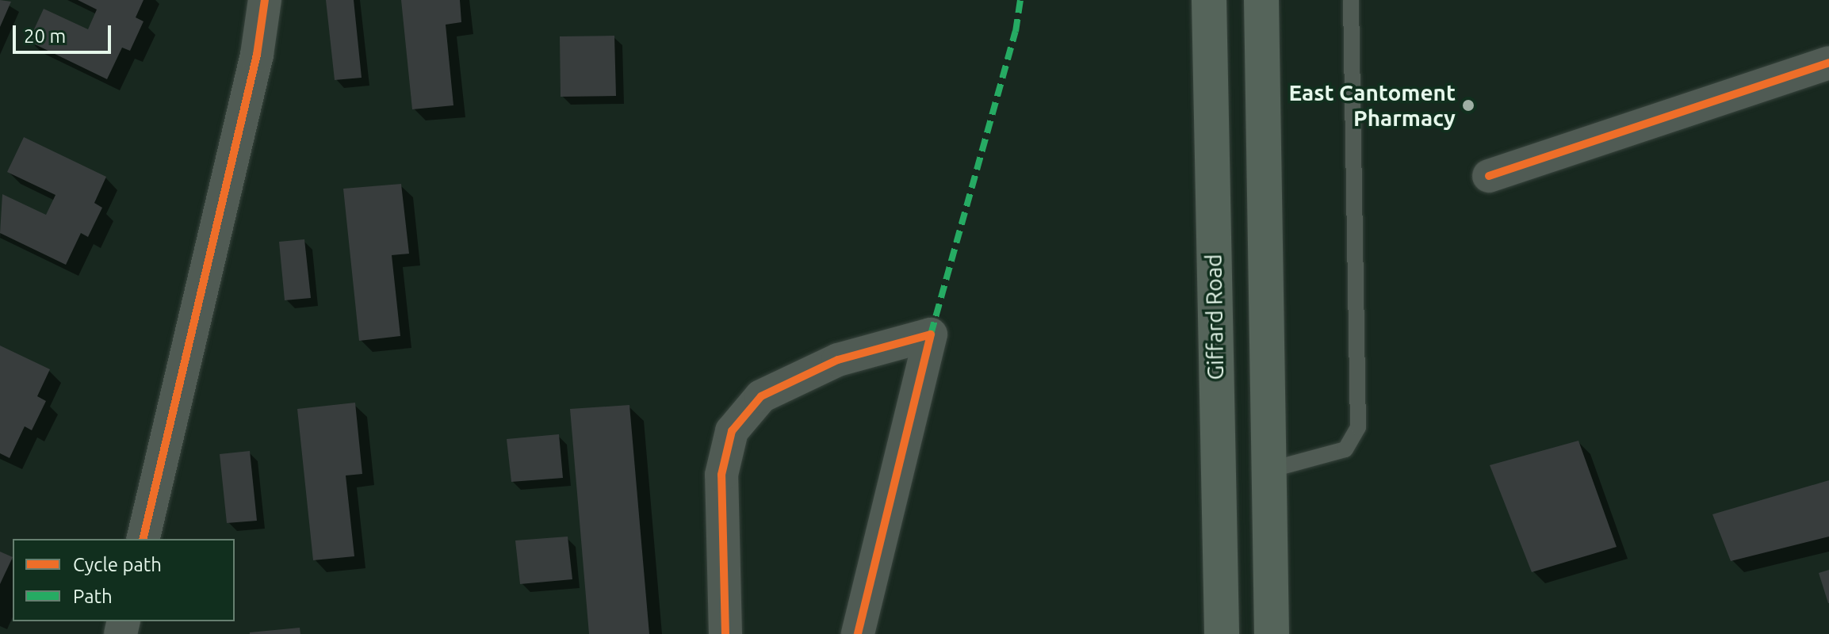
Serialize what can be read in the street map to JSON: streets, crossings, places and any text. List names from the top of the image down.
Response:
{
  "streets": {
    "main road": ["Giffard Road"]
  },
  "places": ["East Cantoment Pharmacy"],
  "legend": ["Cycle path", "Path"],
  "scale_bar": "20 m"
}
